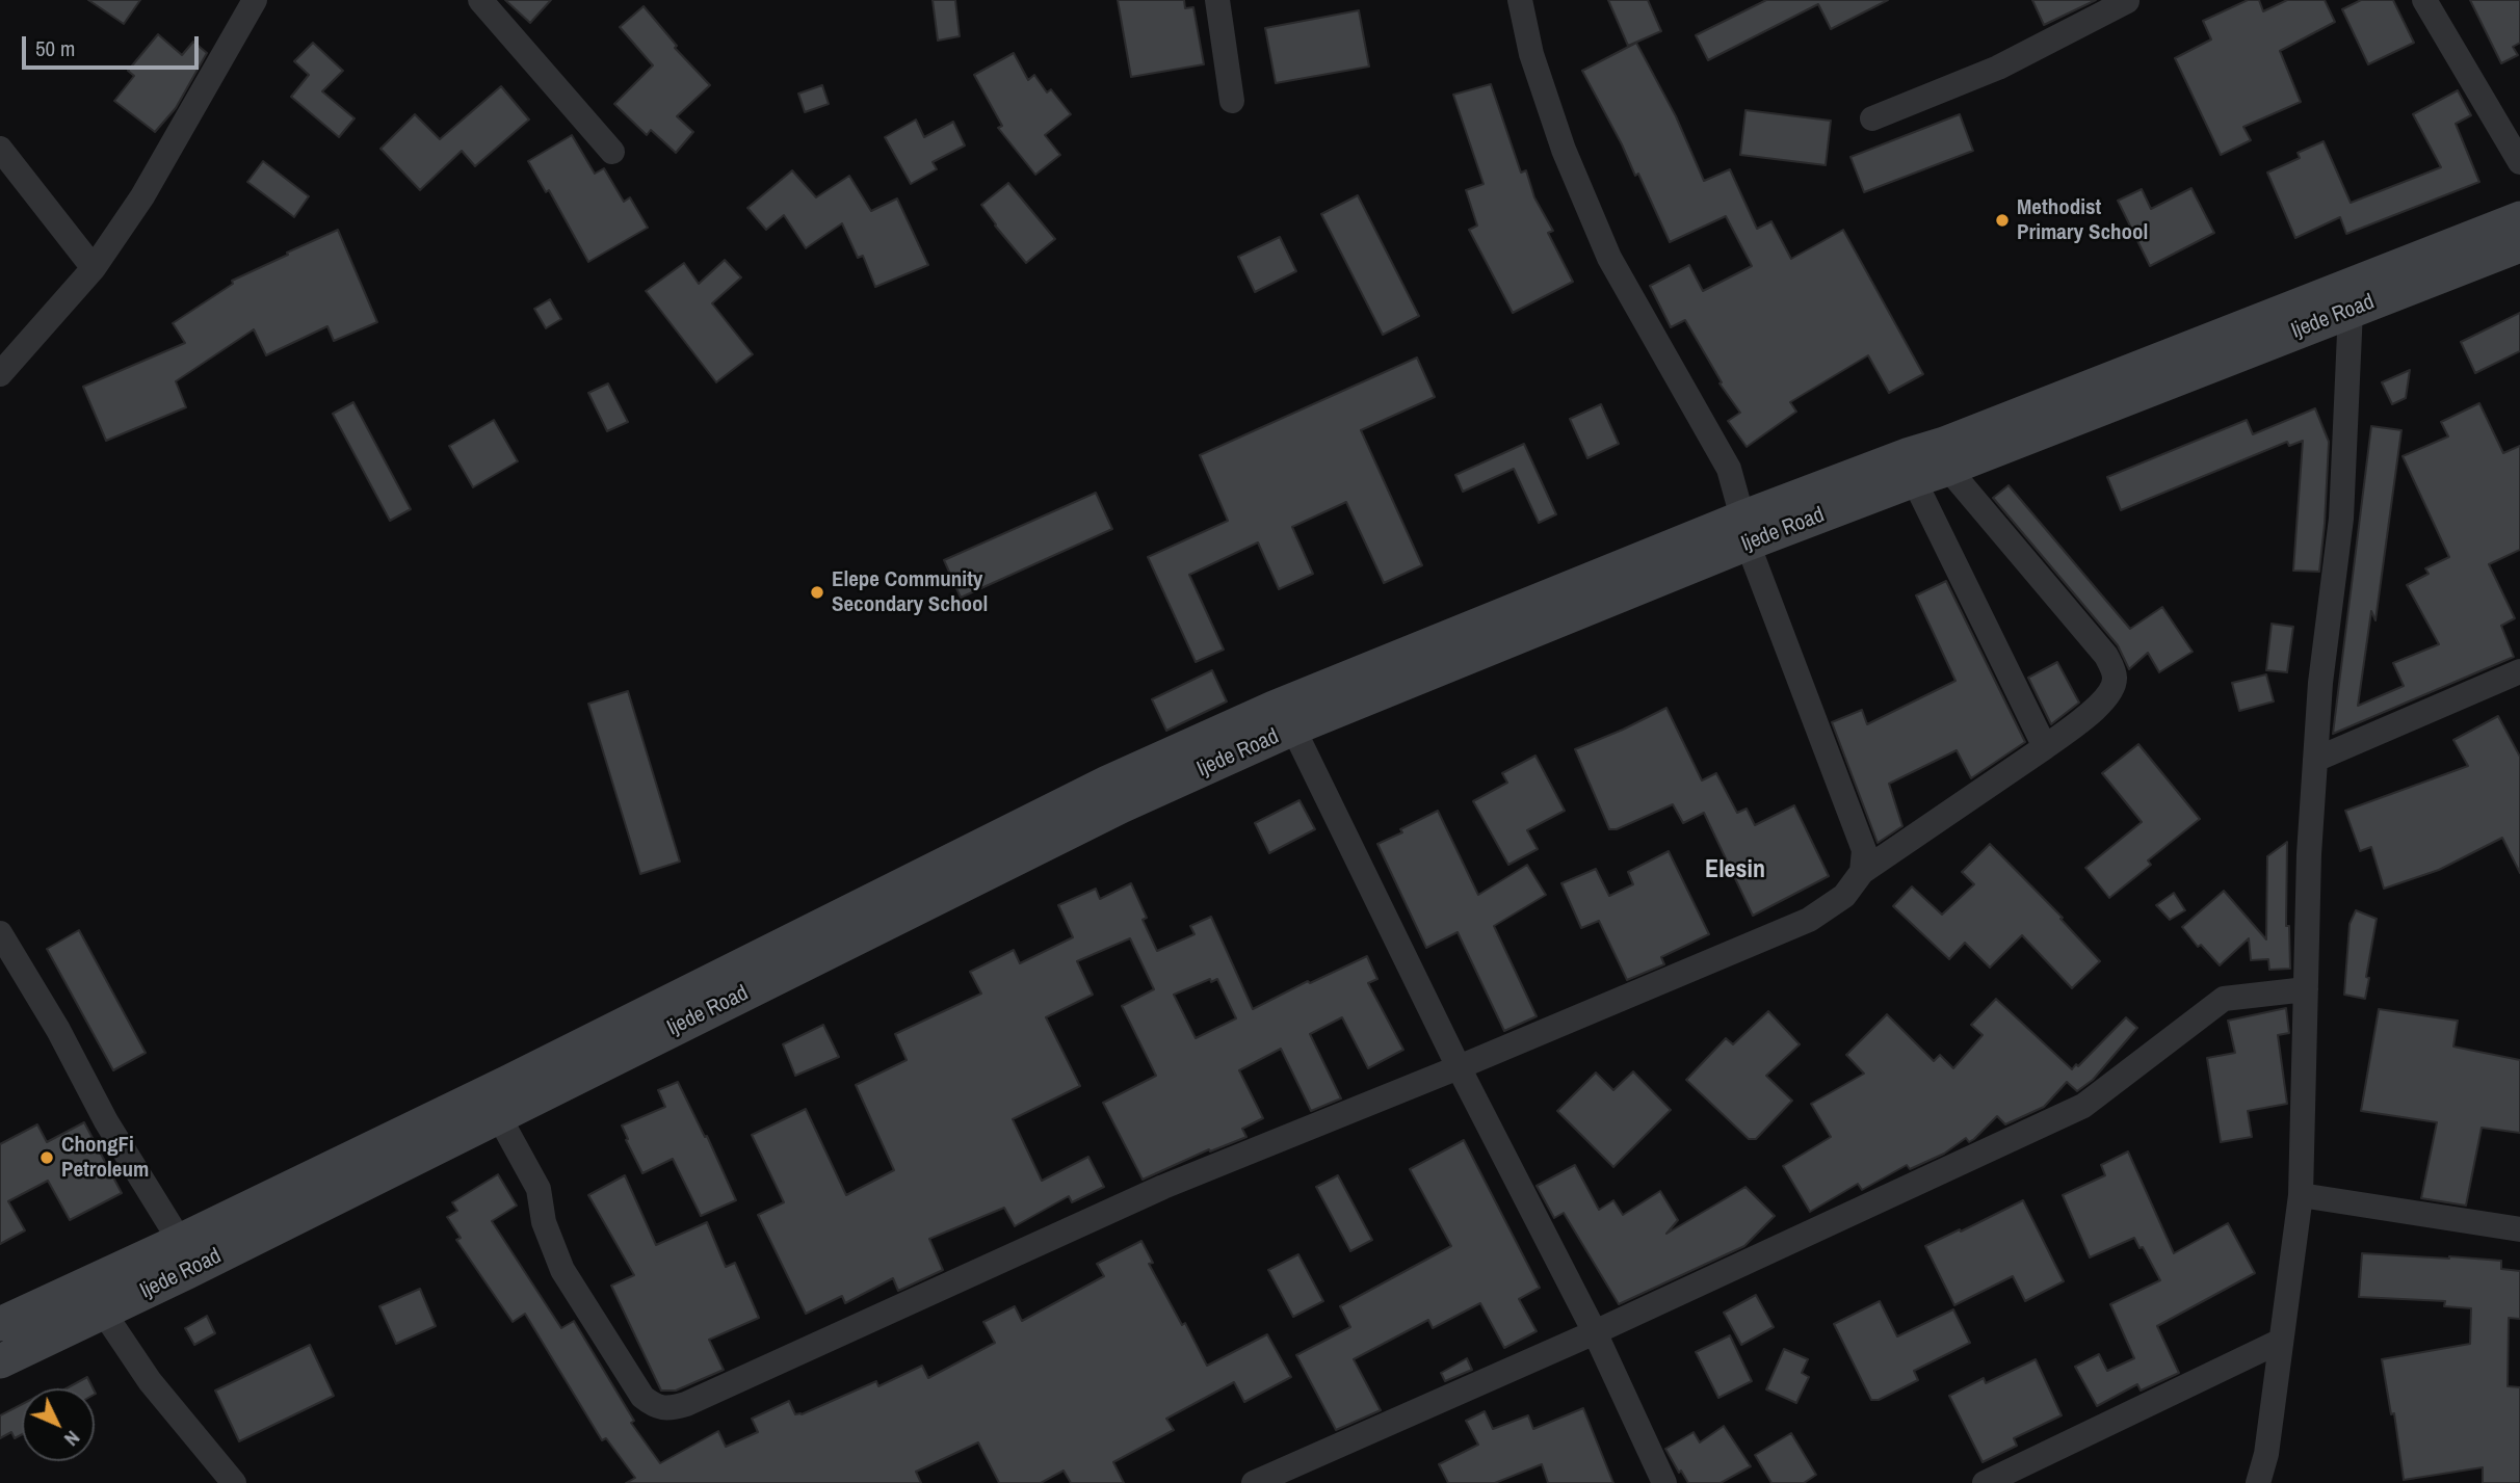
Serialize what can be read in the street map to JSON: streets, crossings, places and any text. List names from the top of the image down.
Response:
{
  "streets": {
    "main road": ["Ijede Road"]
  },
  "districts": ["Elesin"],
  "places": ["Methodist Primary School", "Elepe Community Secondary School", "ChongFi Petroleum"],
  "scale_bar": "50 m",
  "north": "bottom right"
}
